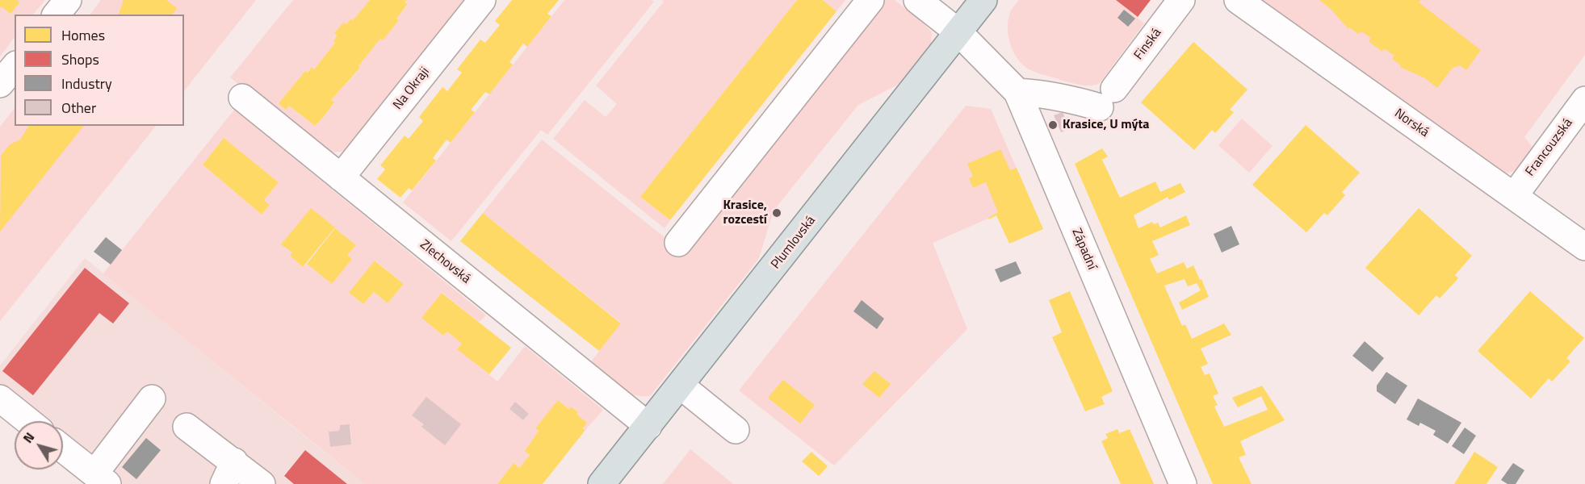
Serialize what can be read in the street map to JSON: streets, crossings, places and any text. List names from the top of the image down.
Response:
{
  "streets": {
    "main road": ["Plumlovská"],
    "street": [
      "Finská",
      "Na Okraji",
      "Norská",
      "Francouzská",
      "Západní",
      "Zlechovská"
    ]
  },
  "crossings": [
    ["Finská", "Západní"],
    ["Na Okraji", "Zlechovská"],
    ["Norská", "Francouzská"],
    ["Plumlovská", "Západní"],
    ["Plumlovská", "Zlechovská"]
  ],
  "places": ["Krasice, U mýta", "Krasice, rozcestí"],
  "legend": [
    "Homes",
    "Shops",
    "Industry",
    "Other"
  ],
  "north": "top left"
}
